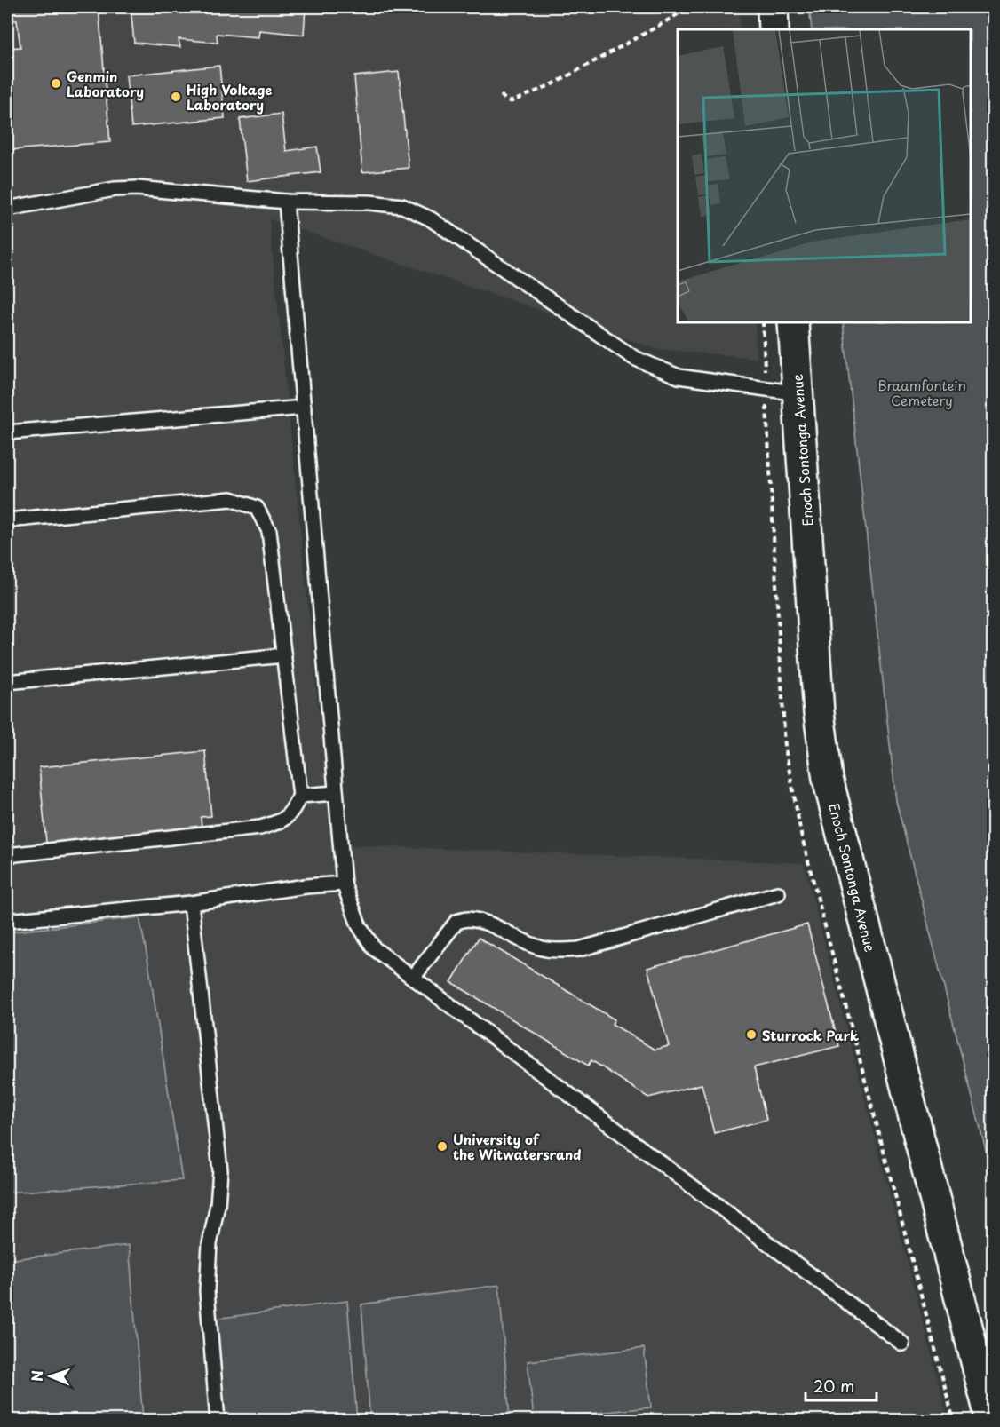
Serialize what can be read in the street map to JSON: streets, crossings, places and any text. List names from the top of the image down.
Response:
{
  "streets": {
    "main road": ["Enoch Sontonga Avenue"]
  },
  "parks": ["Braamfontein Cemetery"],
  "places": [
    "Genmin Laboratory",
    "High Voltage Laboratory",
    "Sturrock Park",
    "University of the Witwatersrand"
  ],
  "scale_bar": "20 m",
  "north": "left"
}
